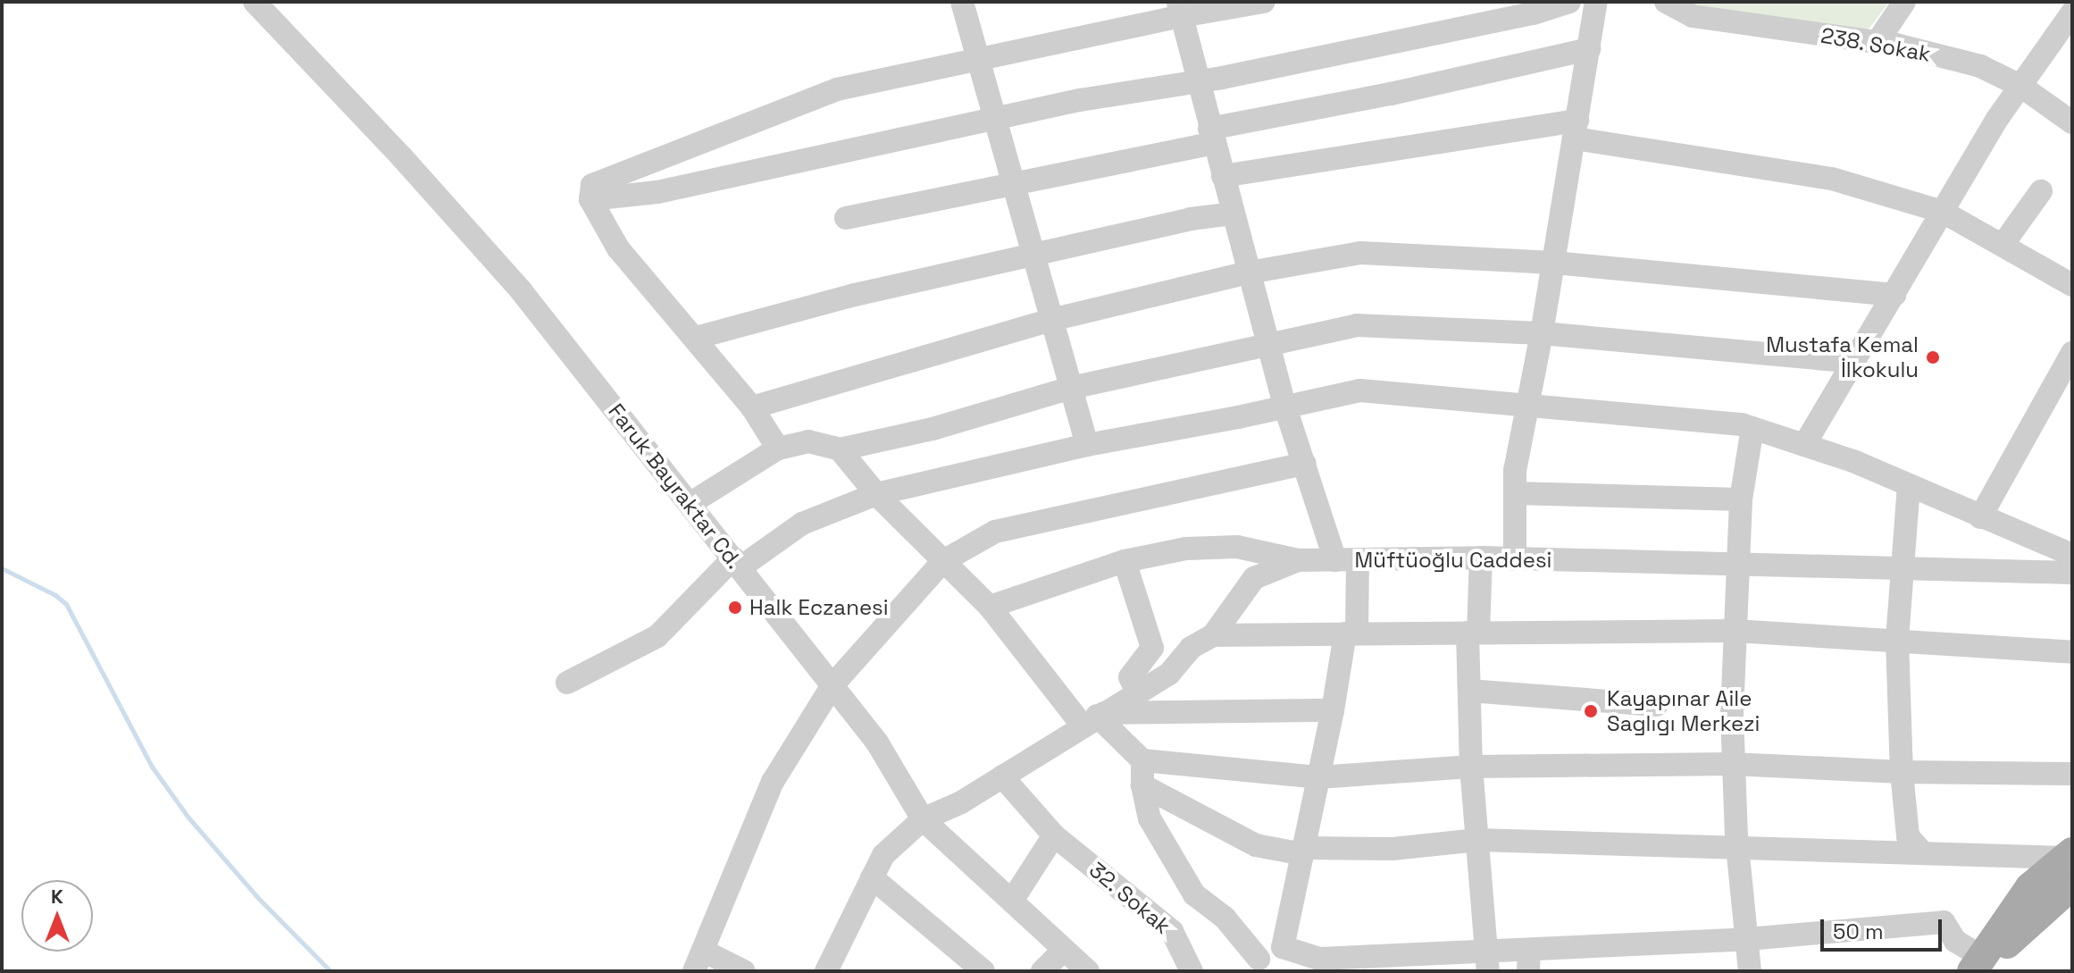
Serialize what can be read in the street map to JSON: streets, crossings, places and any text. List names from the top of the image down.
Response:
{
  "streets": {
    "street": [
      "238. Sokak",
      "Faruk Bayraktar Cd.",
      "Müftüoğlu Caddesi",
      "32. Sokak"
    ]
  },
  "crossings": [
    ["Faruk Bayraktar Cd.", "Müftüoğlu Caddesi"],
    ["Müftüoğlu Caddesi", "32. Sokak"]
  ],
  "places": ["Mustafa Kemal İlkokulu", "Halk Eczanesi", "Kayapınar Aile Saglıgı Merkezi"],
  "scale_bar": "50 m",
  "north": "top"
}
